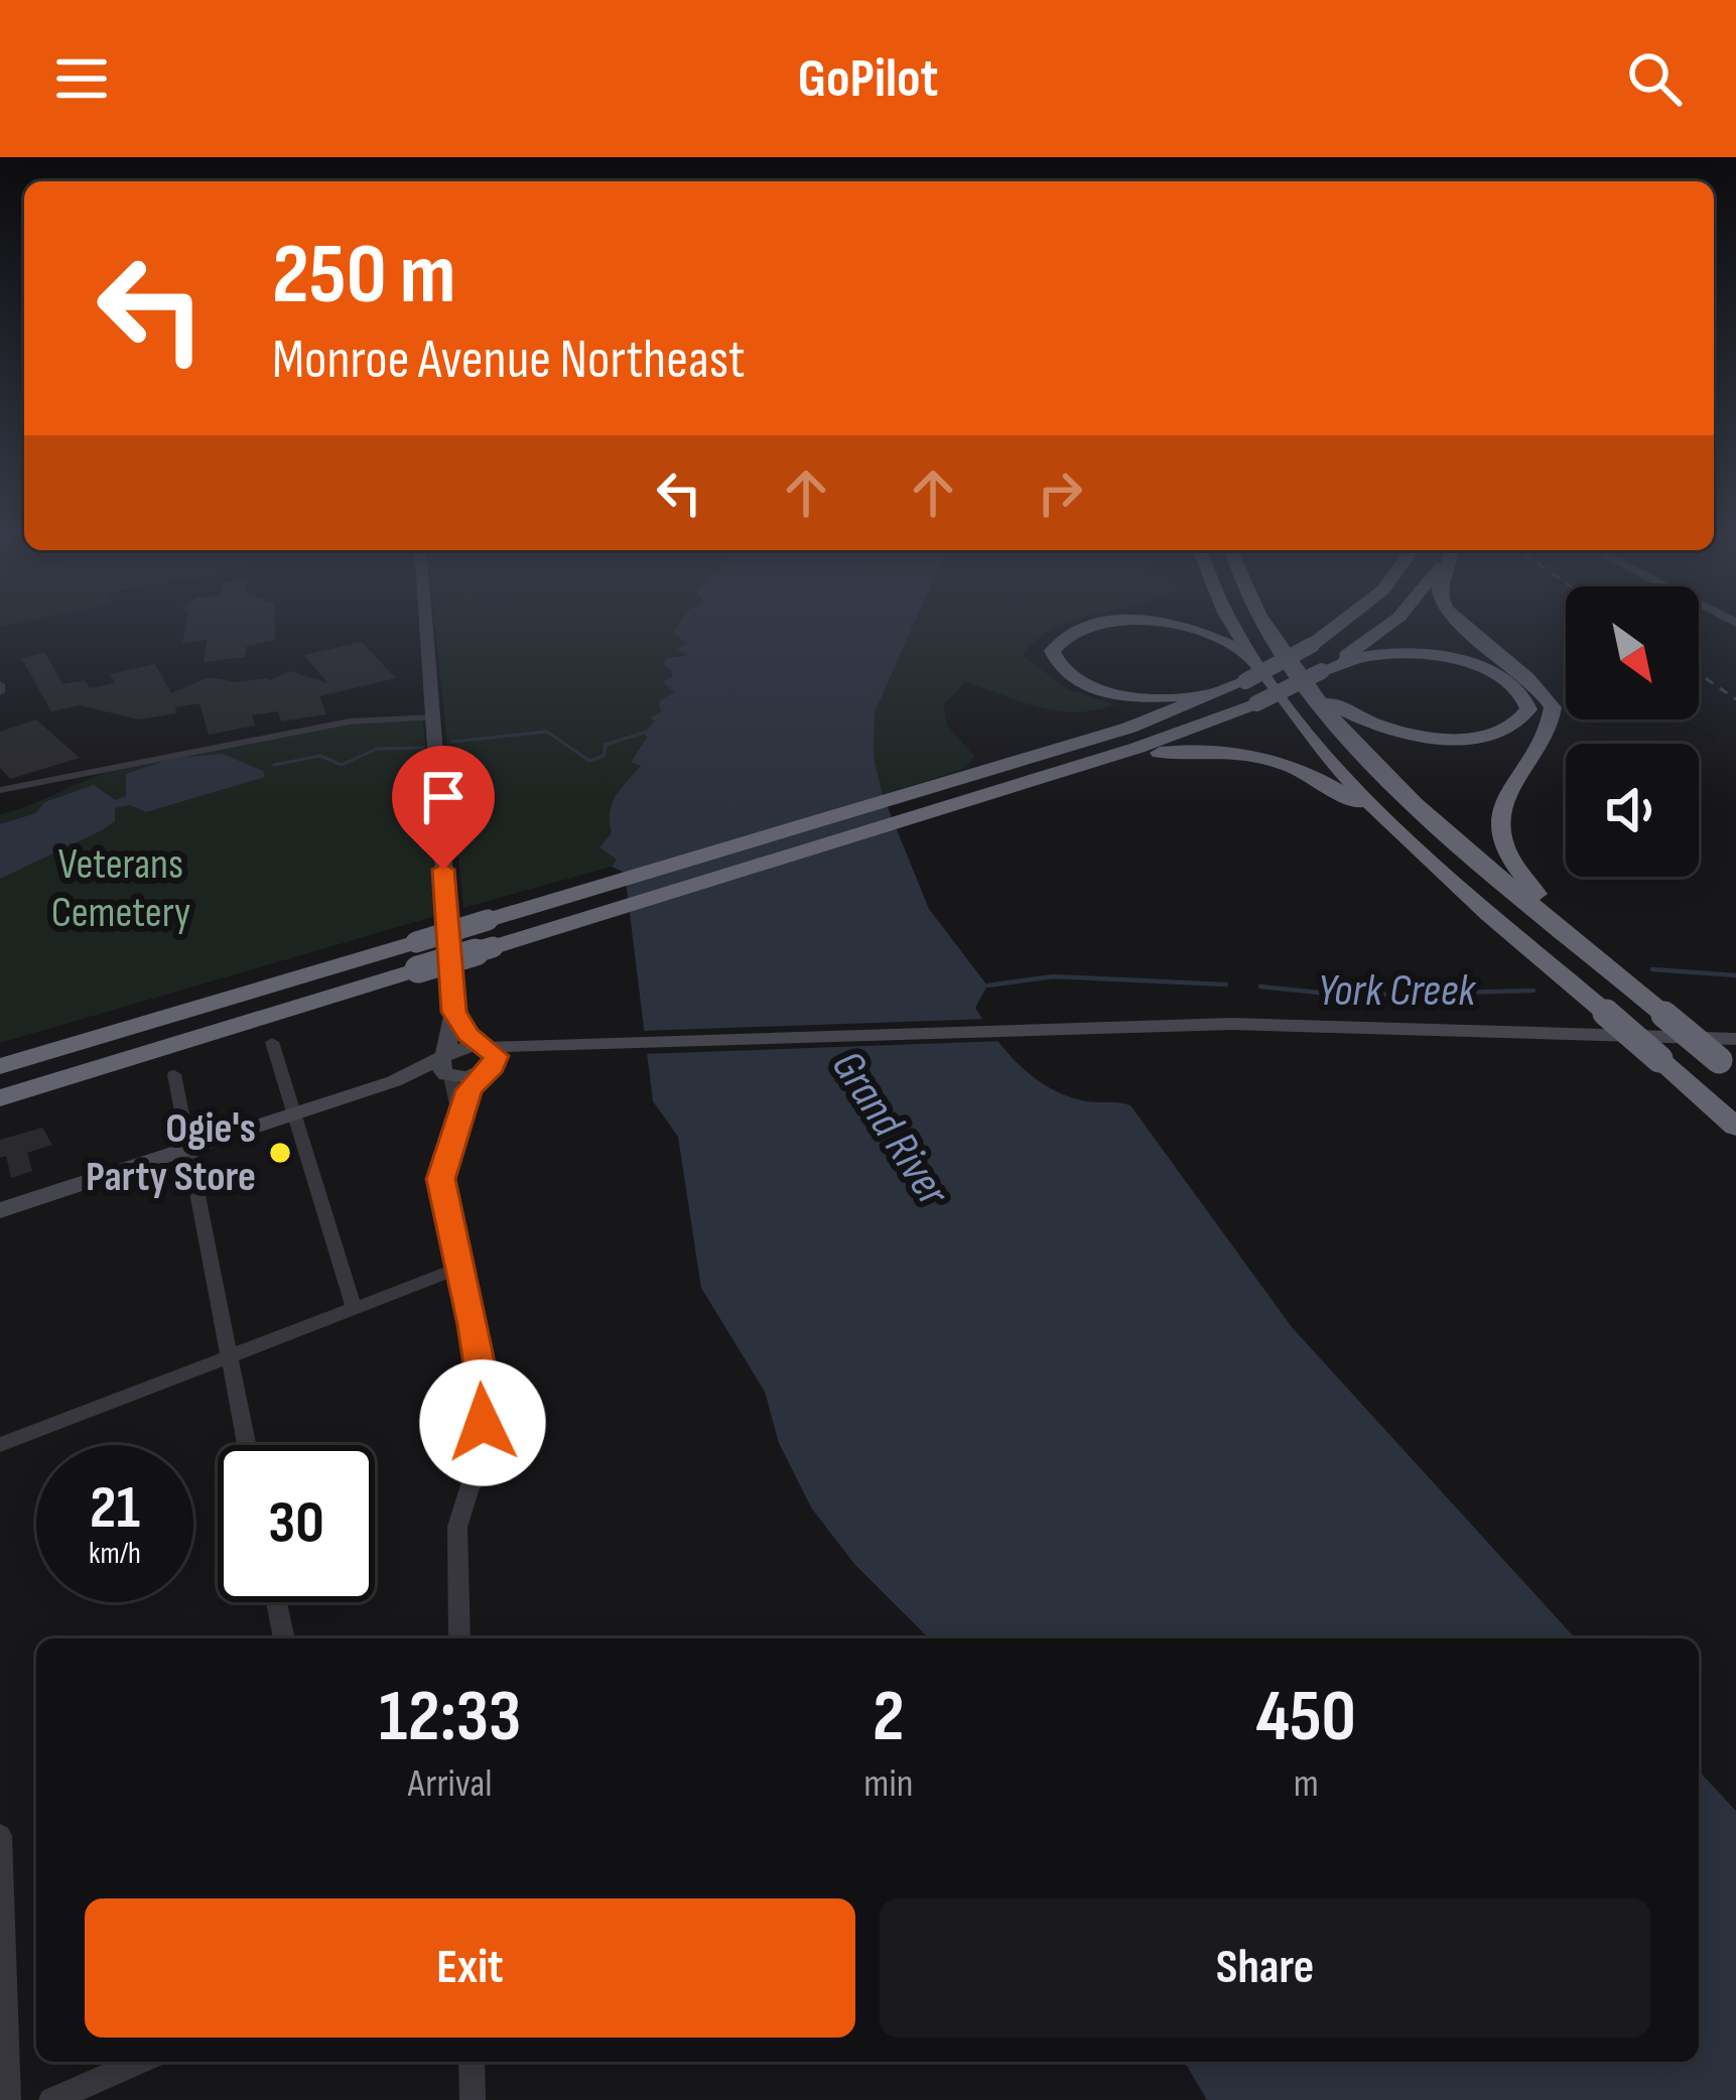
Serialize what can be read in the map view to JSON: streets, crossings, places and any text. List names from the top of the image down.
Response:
{
  "water": ["York Creek", "Grand River"],
  "parks": ["Veterans Cemetery"],
  "places": ["Ogie's Party Store"],
  "north": "bottom right",
  "page": {
    "header": "GoPilot",
    "turn": ["250 m", "Monroe Avenue Northeast"],
    "speed": "21 km/h",
    "limit": "30",
    "eta": [
      "12:33",
      "Arrival",
      "2",
      "min",
      "450",
      "m"
    ],
    "buttons": ["Exit", "Share"]
  }
}
